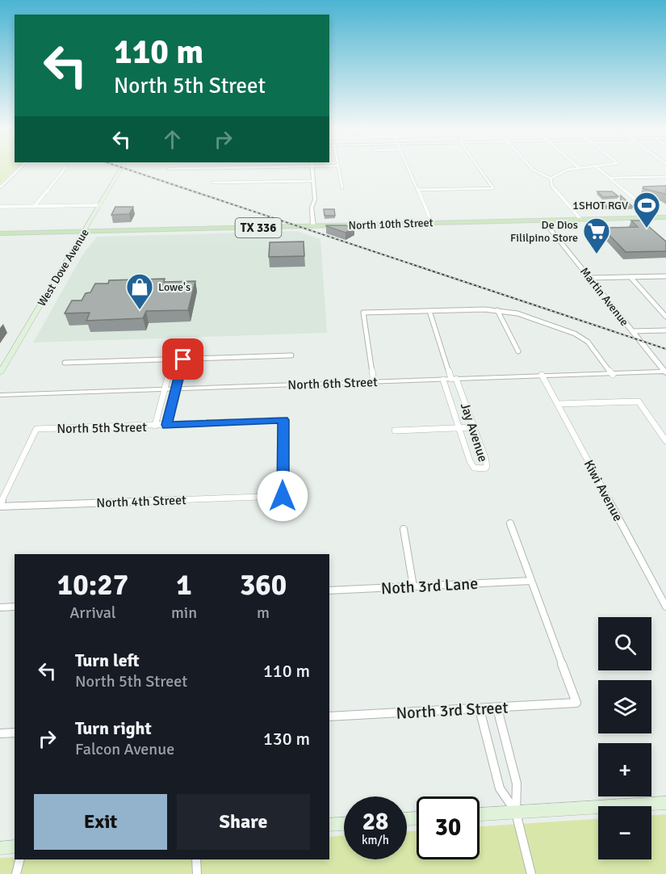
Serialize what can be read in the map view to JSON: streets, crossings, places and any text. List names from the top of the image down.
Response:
{
  "streets": {
    "main road": ["North 10th Street", "TX 336", "West Dove Avenue"],
    "street": [
      "Martin Avenue",
      "North 6th Street",
      "North 5th Street",
      "Jay Avenue",
      "Kiwi Avenue",
      "North 4th Street",
      "Noth 3rd Lane",
      "North 3rd Street"
    ]
  },
  "crossings": [
    ["North 10th Street", "West Dove Avenue"],
    ["North 10th Street", "Martin Avenue"],
    ["Martin Avenue", "North 6th Street"],
    ["North 6th Street", "Jay Avenue"],
    ["North 6th Street", "Kiwi Avenue"],
    ["North 5th Street", "North 4th Street"],
    ["Noth 3rd Lane", "North 3rd Street"]
  ],
  "places": {
    "sports": ["1SHOT RGV"],
    "supermarket": ["De Dios Fililpino Store"],
    "shop": ["Lowe's"]
  },
  "page": {
    "turn": ["110 m", "North 5th Street"],
    "eta": [
      "10:27",
      "Arrival",
      "1",
      "min",
      "360",
      "m"
    ],
    "map_buttons": ["+", "−"],
    "list": [
      {
        "name": "Turn left",
        "note": "North 5th Street",
        "value": "110 m"
      },
      {
        "name": "Turn right",
        "note": "Falcon Avenue",
        "value": "130 m"
      }
    ],
    "buttons": ["Exit", "Share"],
    "speed": "28 km/h",
    "limit": "30"
  }
}
